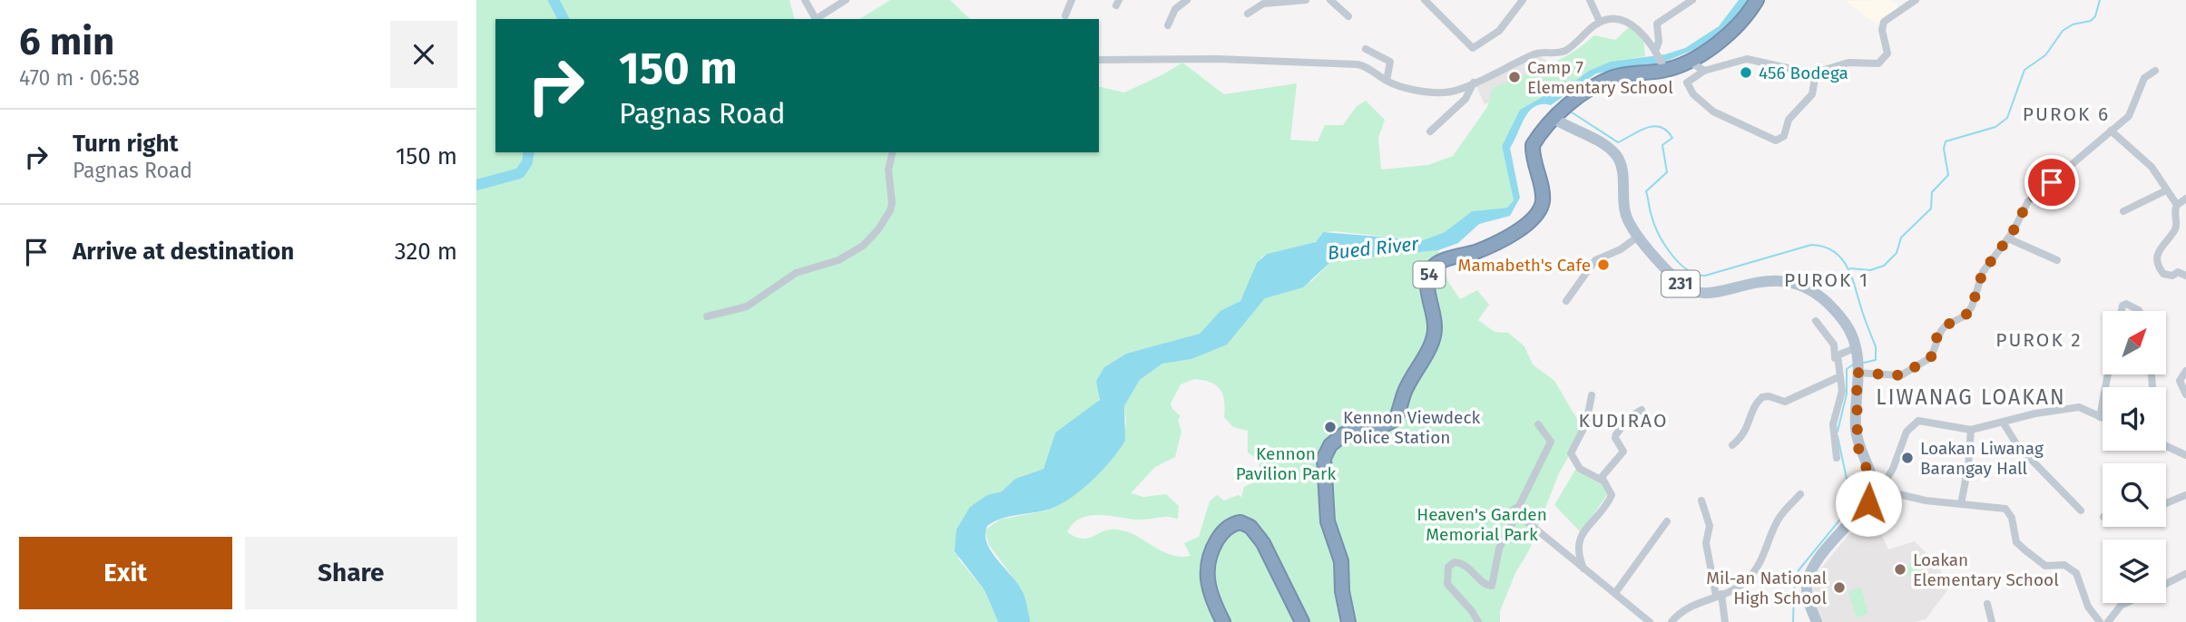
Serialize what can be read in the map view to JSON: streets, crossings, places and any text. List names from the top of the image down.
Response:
{
  "streets": {
    "highway": ["54"],
    "main road": ["231"]
  },
  "crossings": [
    ["54", "231"]
  ],
  "districts": [
    "PUROK 6",
    "PUROK 1",
    "PUROK 2",
    "LIWANAG LOAKAN",
    "KUDIRAO"
  ],
  "water": ["Bued River"],
  "parks": ["Kennon Pavilion Park", "Heaven's Garden Memorial Park"],
  "places": [
    "456 Bodega",
    "Camp 7 Elementary School",
    "Mamabeth's Cafe",
    "Kennon Viewdeck Police Station",
    "Loakan Liwanag Barangay Hall",
    "Loakan Elementary School",
    "Mil-an National High School"
  ],
  "north": "top right",
  "page": {
    "heading": ["6 min", "470 m · 06:58"],
    "turn": ["150 m", "Pagnas Road"],
    "list": [
      {
        "name": "Turn right",
        "note": "Pagnas Road",
        "value": "150 m"
      },
      {
        "name": "Arrive at destination",
        "value": "320 m"
      }
    ],
    "buttons": ["Exit", "Share"]
  }
}
